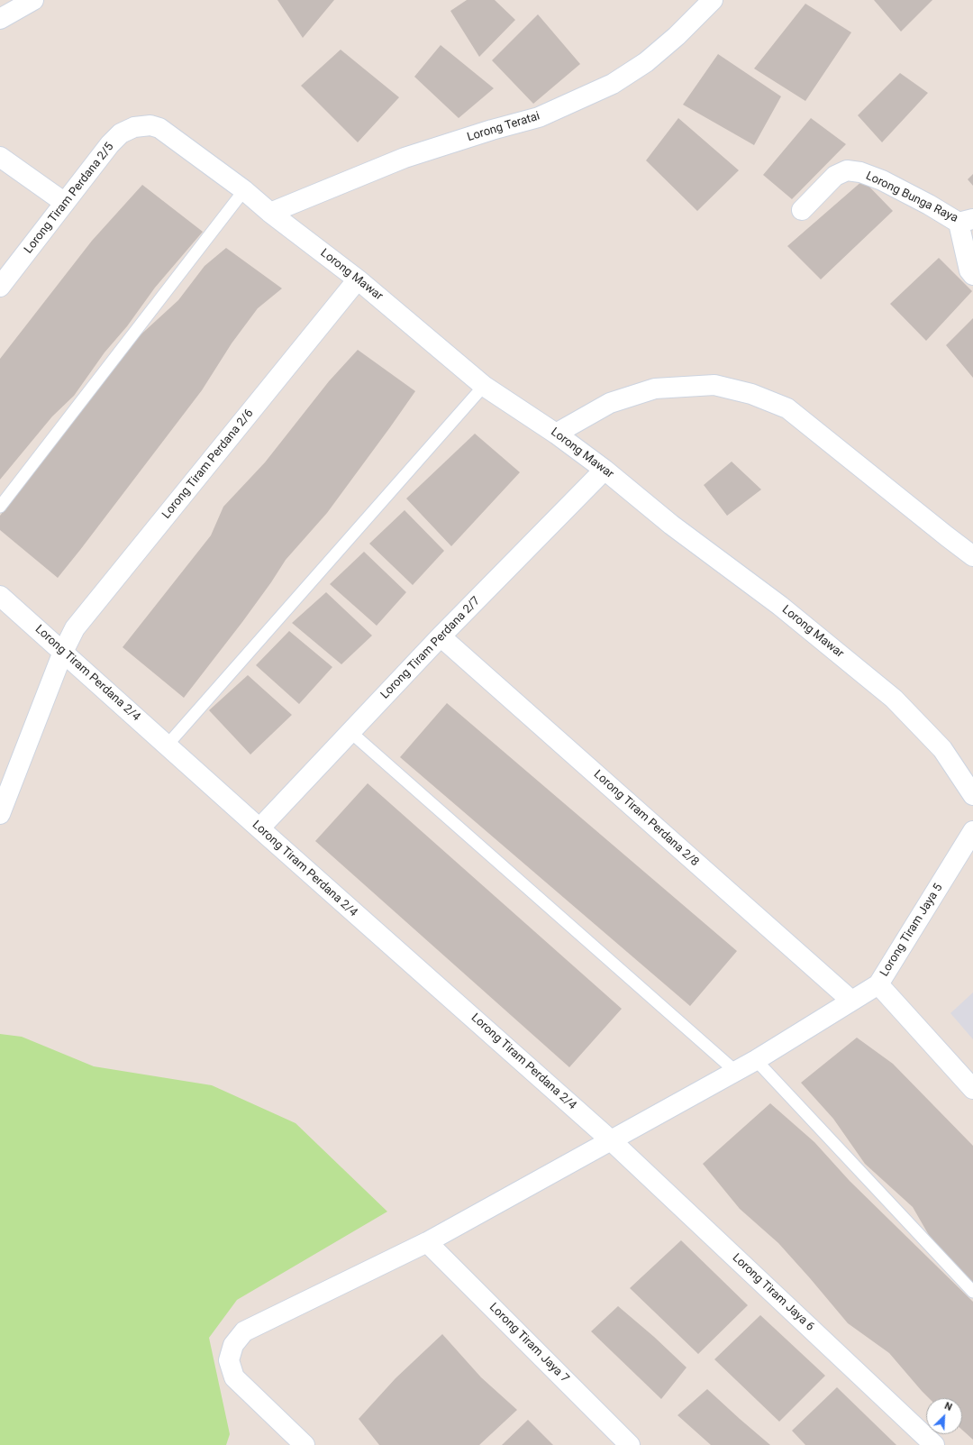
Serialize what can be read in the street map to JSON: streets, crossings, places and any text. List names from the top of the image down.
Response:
{
  "streets": {
    "street": [
      "Lorong Teratai",
      "Lorong Bunga Raya",
      "Lorong Tiram Perdana 2/5",
      "Lorong Mawar",
      "Lorong Tiram Perdana 2/6",
      "Lorong Tiram Perdana 2/7",
      "Lorong Tiram Perdana 2/4",
      "Lorong Tiram Perdana 2/8",
      "Lorong Tiram Jaya 5",
      "Lorong Tiram Jaya 6",
      "Lorong Tiram Jaya 7"
    ]
  },
  "crossings": [
    ["Lorong Teratai", "Lorong Mawar"],
    ["Lorong Tiram Perdana 2/5", "Lorong Mawar"],
    ["Lorong Mawar", "Lorong Tiram Perdana 2/6"],
    ["Lorong Mawar", "Lorong Tiram Perdana 2/7"],
    ["Lorong Tiram Perdana 2/6", "Lorong Tiram Perdana 2/4"],
    ["Lorong Tiram Perdana 2/7", "Lorong Tiram Perdana 2/4"],
    ["Lorong Tiram Perdana 2/7", "Lorong Tiram Perdana 2/8"],
    ["Lorong Tiram Perdana 2/4", "Lorong Tiram Jaya 6"]
  ],
  "north": "top right"
}
